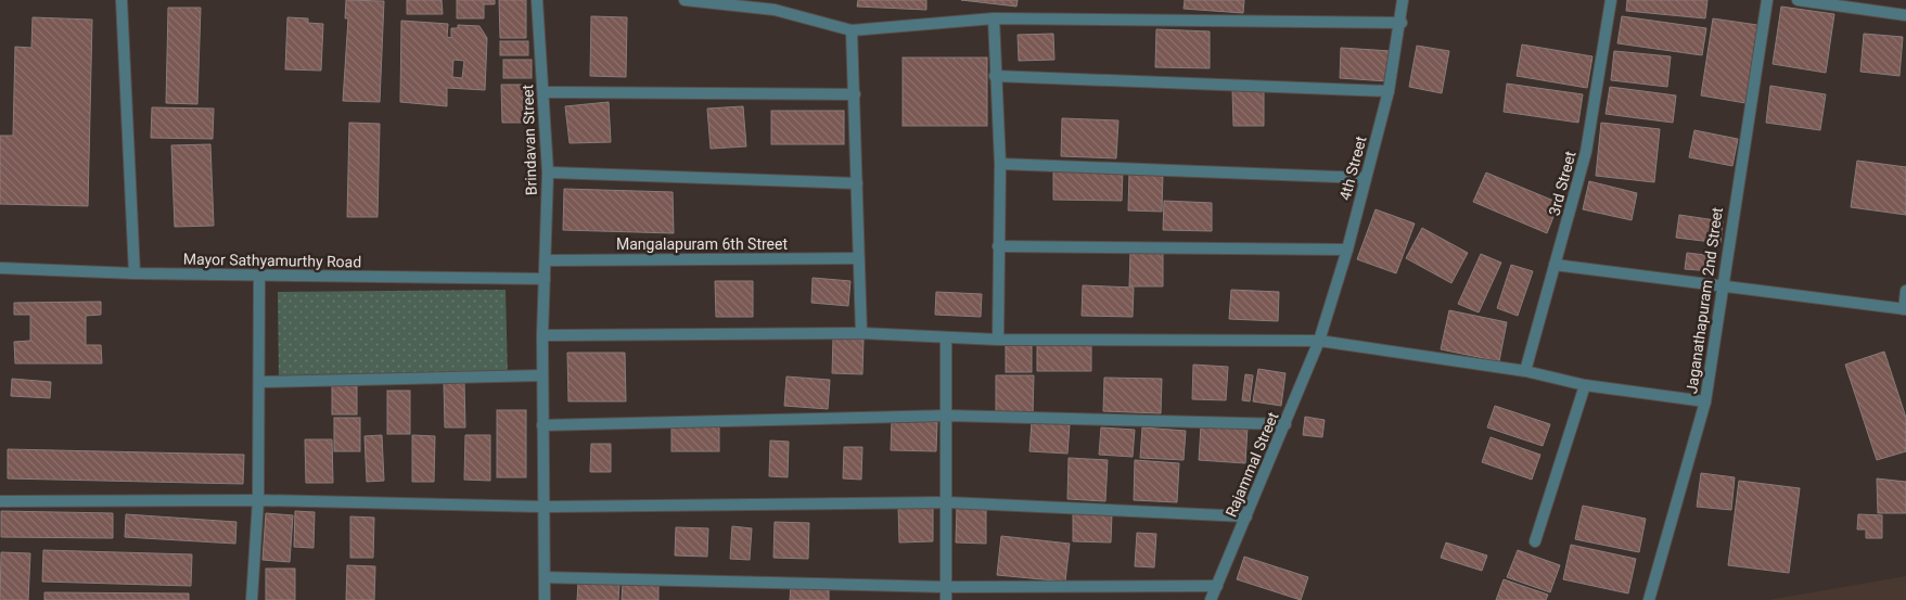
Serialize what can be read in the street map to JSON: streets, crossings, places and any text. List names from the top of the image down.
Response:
{
  "streets": {
    "street": [
      "Brindavan Street",
      "4th Street",
      "3rd Street",
      "Mangalapuram 6th Street",
      "Mayor Sathyamurthy Road",
      "Jaganathapuram 2nd Street",
      "Rajammal Street"
    ]
  },
  "crossings": [
    ["Brindavan Street", "Mangalapuram 6th Street"],
    ["Brindavan Street", "Mayor Sathyamurthy Road"],
    ["4th Street", "Rajammal Street"]
  ]
}
